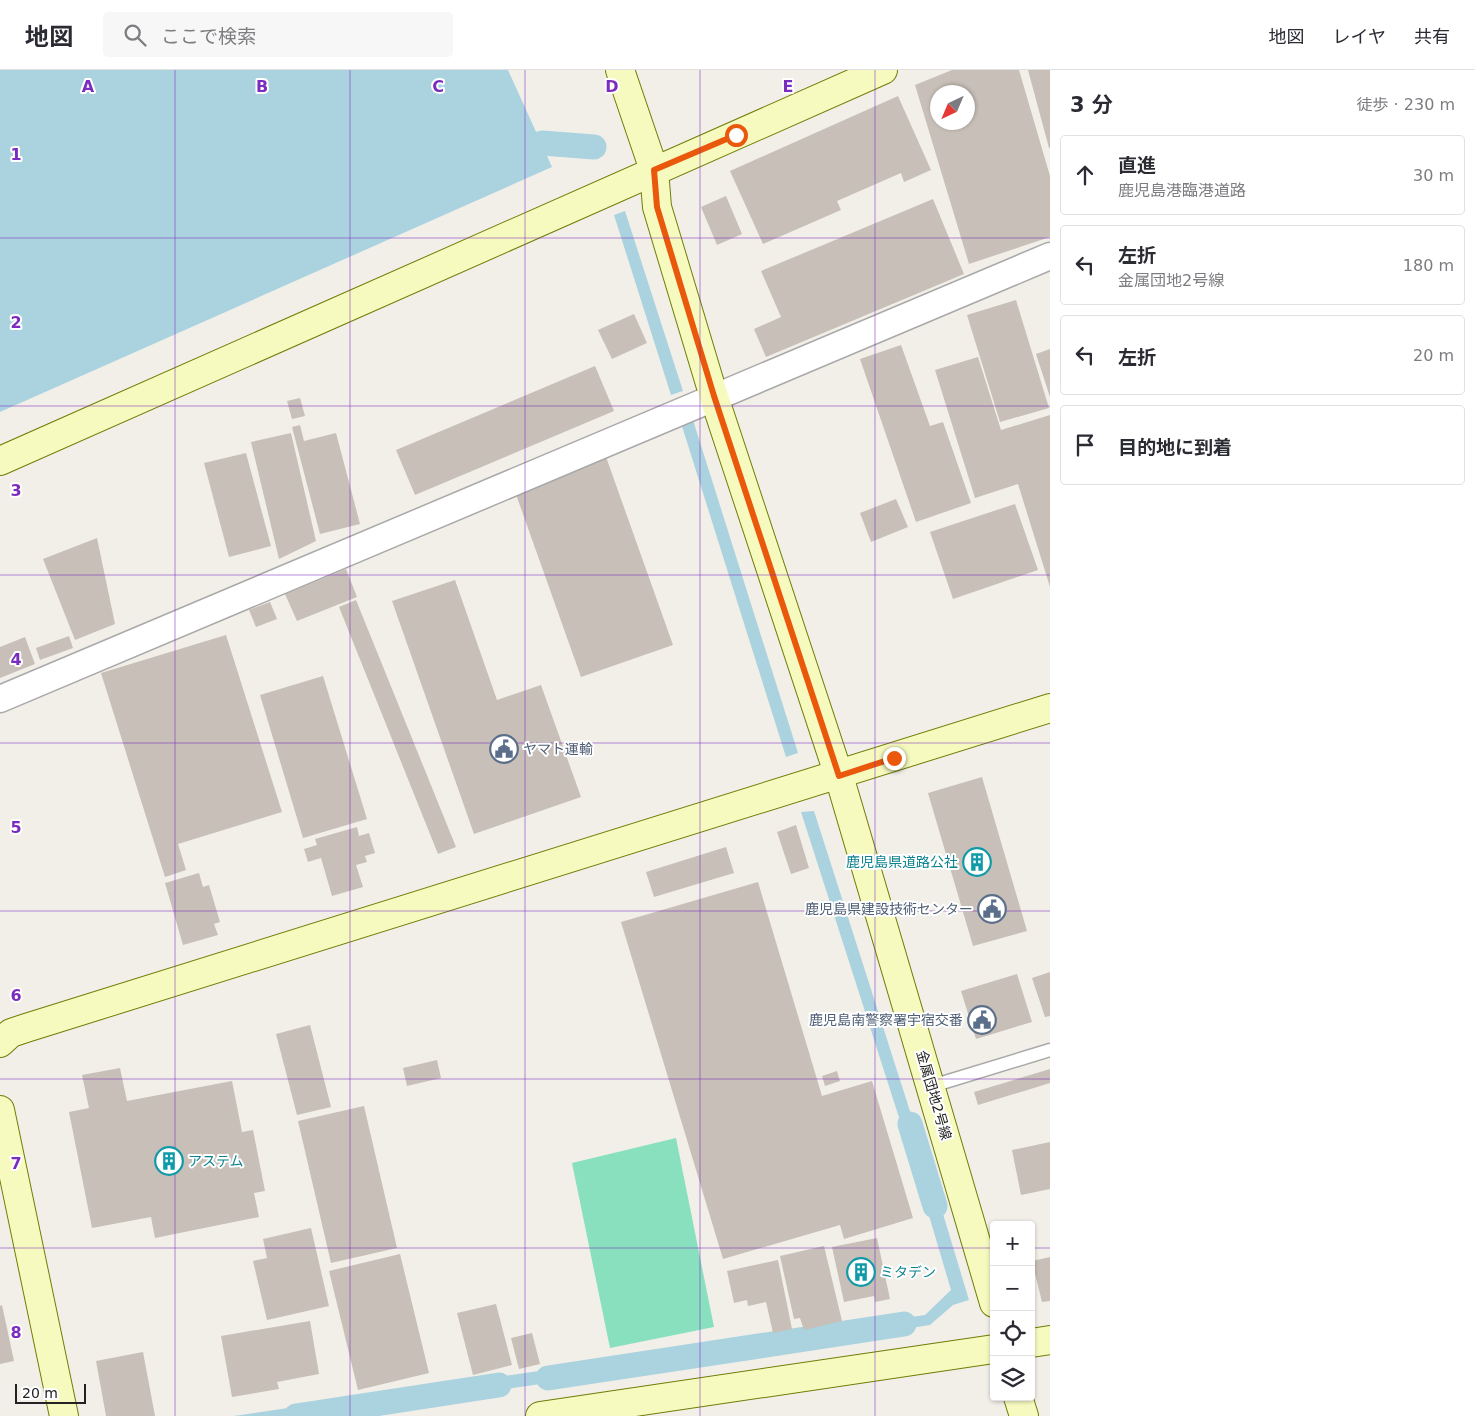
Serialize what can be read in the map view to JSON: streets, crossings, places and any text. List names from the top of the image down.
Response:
{
  "streets": {
    "street": ["金属団地2号線"]
  },
  "places": {
    "public building": ["ヤマト運輸", "鹿児島県建設技術センター", "鹿児島南警察署宇宿交番"],
    "building": ["鹿児島県道路公社", "アステム", "ミタデン"]
  },
  "scale_bar": "20 m",
  "north": "bottom left",
  "page": {
    "header": "地図",
    "search": "ここで検索",
    "nav": ["地図", "レイヤ", "共有"],
    "heading": ["3 分", "徒歩 · 230 m"],
    "list": [
      ["直進", "鹿児島港臨港道路", "30 m"],
      ["左折", "金属団地2号線", "180 m"],
      ["左折", "20 m"],
      "目的地に到着"
    ],
    "map_buttons": ["+", "−"],
    "scale": "20 m"
  },
  "grid": {
    "columns": [
      "A",
      "B",
      "C",
      "D",
      "E"
    ],
    "rows": [
      "1",
      "2",
      "3",
      "4",
      "5",
      "6",
      "7",
      "8"
    ]
  }
}
